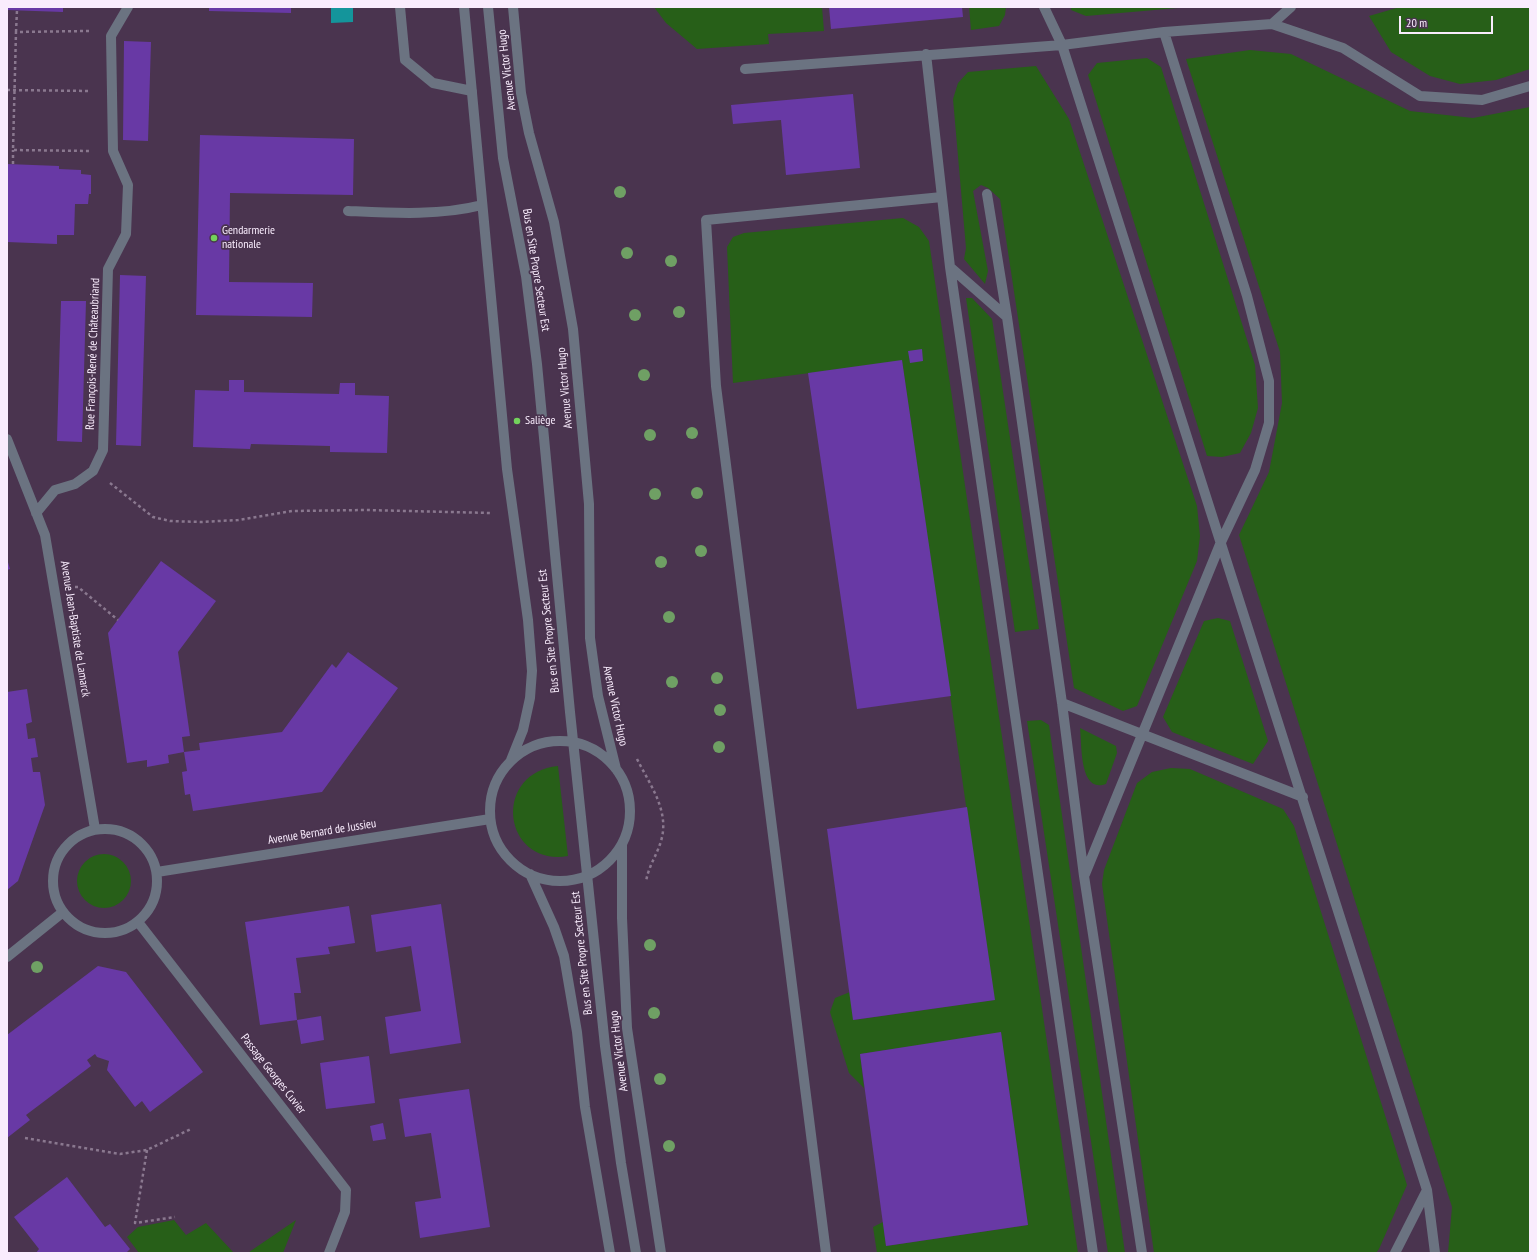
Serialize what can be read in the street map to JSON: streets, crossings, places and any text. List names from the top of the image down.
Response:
{
  "streets": {
    "street": [
      "Avenue Victor Hugo",
      "Bus en Site Propre Secteur Est",
      "Rue François-René de Châteaubriand",
      "Avenue Jean-Baptiste de Lamarck",
      "Avenue Bernard de Jussieu",
      "Passage Georges Cuvier"
    ]
  },
  "crossings": [
    ["Avenue Jean-Baptiste de Lamarck", "Avenue Bernard de Jussieu"],
    ["Avenue Jean-Baptiste de Lamarck", "Passage Georges Cuvier"],
    ["Avenue Bernard de Jussieu", "Passage Georges Cuvier"]
  ],
  "places": ["Gendarmerie nationale", "Saliège"],
  "scale_bar": "20 m"
}
